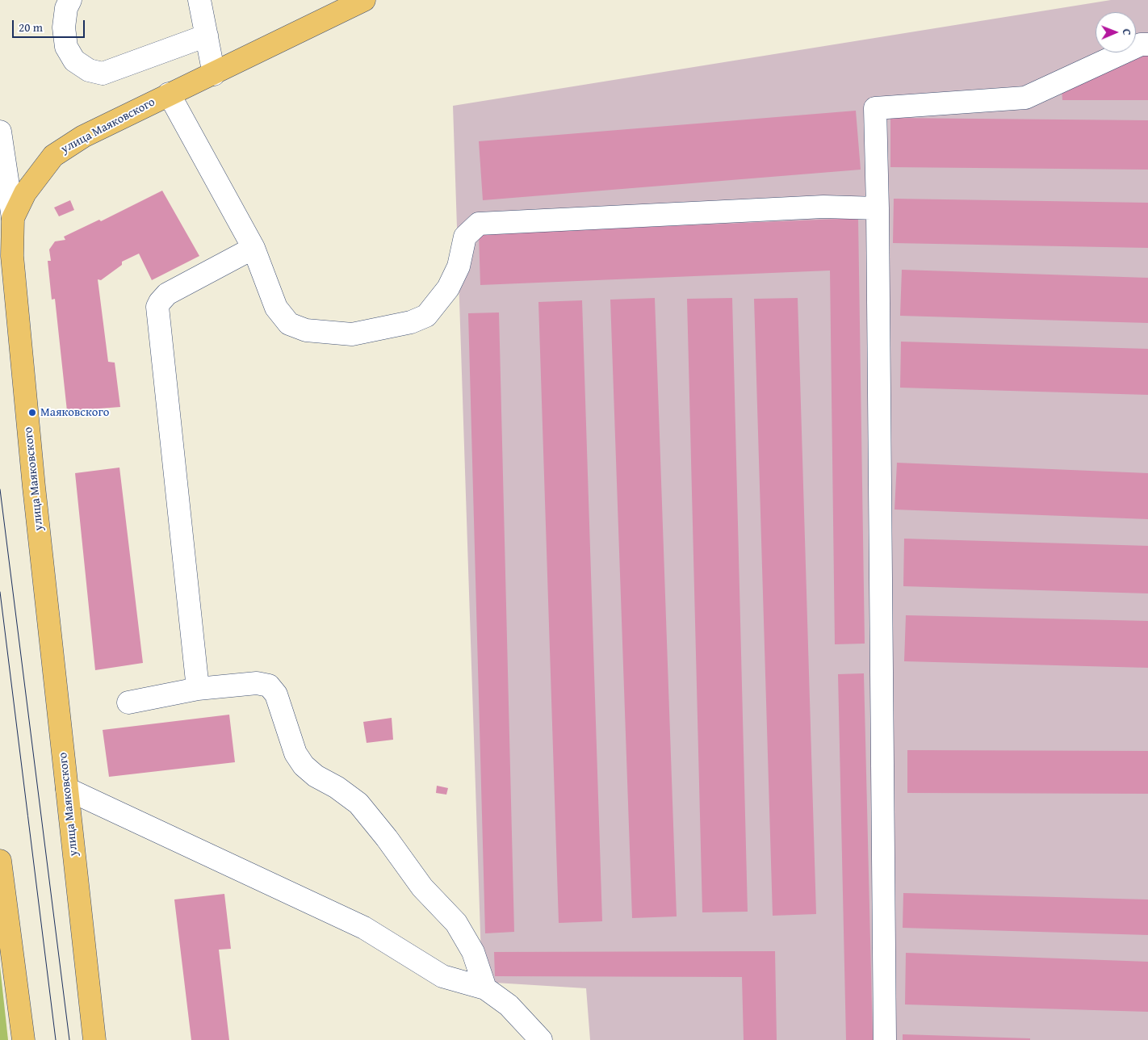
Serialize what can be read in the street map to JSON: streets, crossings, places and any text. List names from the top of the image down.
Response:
{
  "streets": {
    "main road": ["улица Маяковского"]
  },
  "places": ["Маяковского"],
  "scale_bar": "20 m",
  "north": "right"
}
